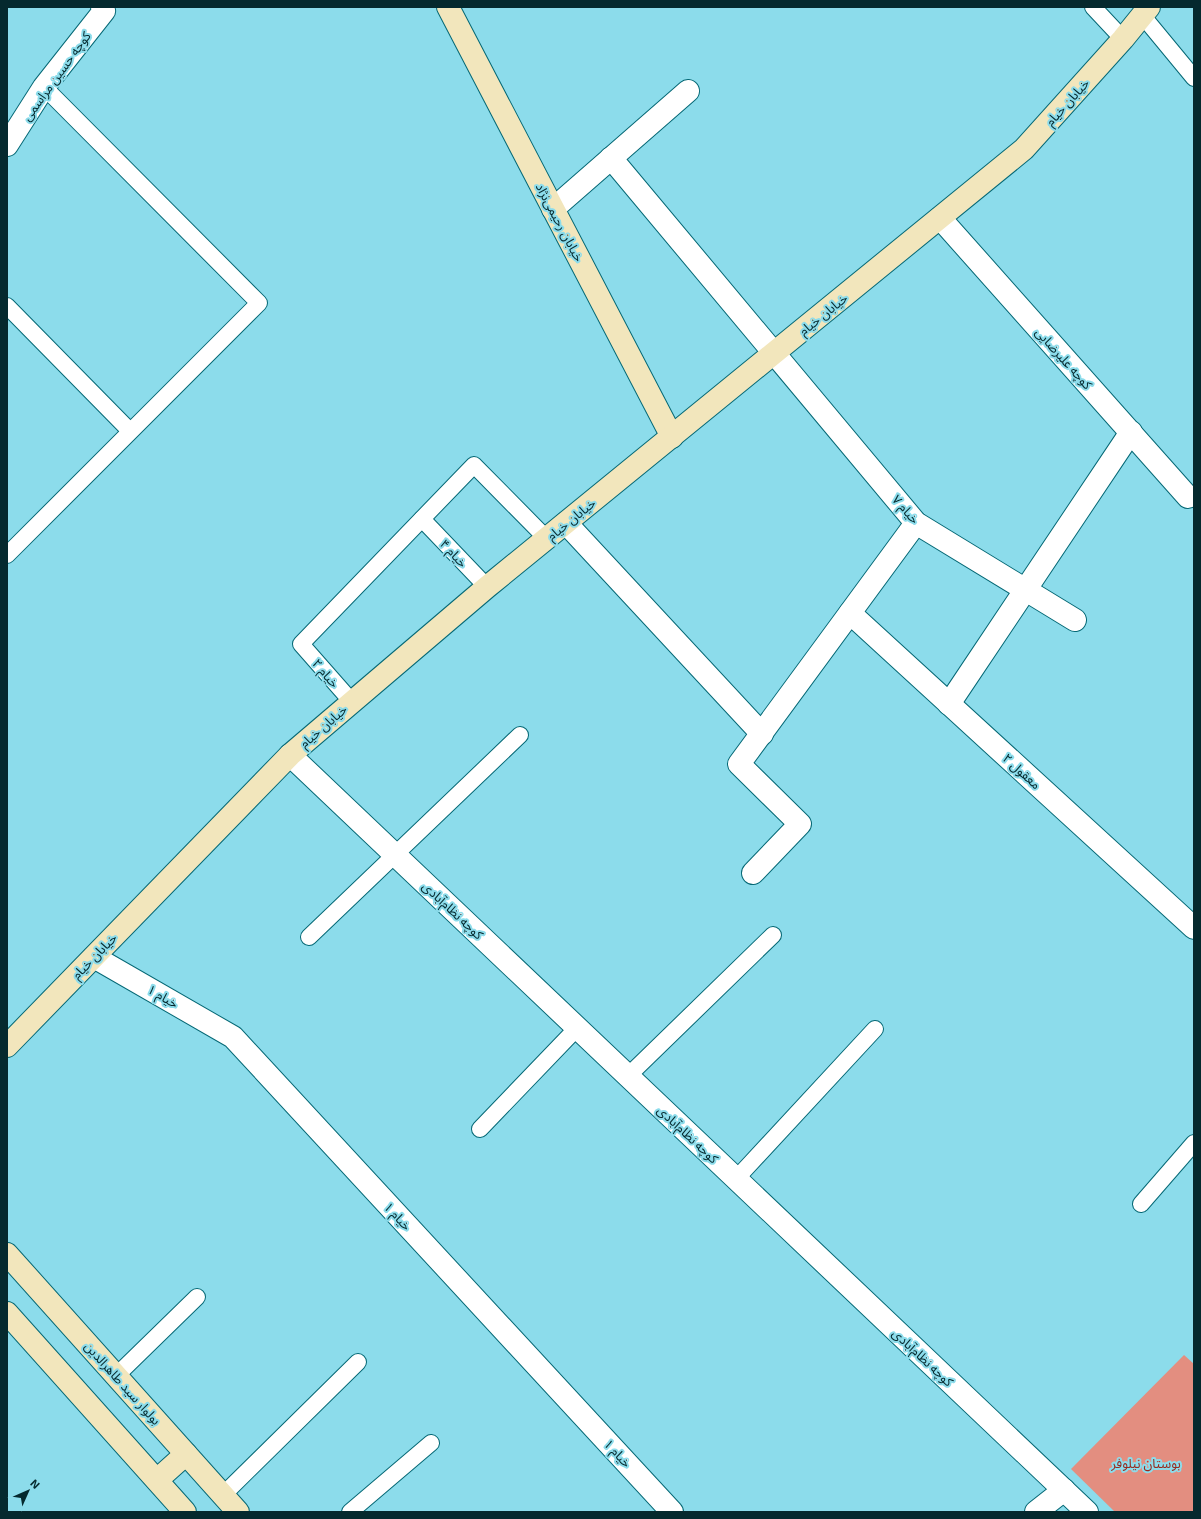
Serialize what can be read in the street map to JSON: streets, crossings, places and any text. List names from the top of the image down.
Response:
{
  "streets": {
    "street": [
      "کوچه حسین مراسمی",
      "خیابان خیام",
      "خیابان رحیمی‌نژاد",
      "کوچه علیرضایی",
      "خیام ۷",
      "معقول ۲",
      "کوچه نظام‌آبادی",
      "خیام ۱",
      "بولوار سید طاهرالدین"
    ],
    "lane": ["خیام ۴", "خیام ۲"]
  },
  "crossings": [
    ["خیابان خیام", "خیابان رحیمی‌نژاد"],
    ["خیابان خیام", "کوچه علیرضایی"],
    ["خیابان خیام", "خیام ۷"],
    ["خیابان خیام", "خیام ۴"],
    ["خیابان خیام", "خیام ۲"],
    ["خیابان خیام", "کوچه نظام‌آبادی"],
    ["خیابان خیام", "خیام ۱"],
    ["خیام ۴", "خیام ۲"]
  ],
  "parks": ["بوستان نیلوفر"],
  "north": "top right"
}
